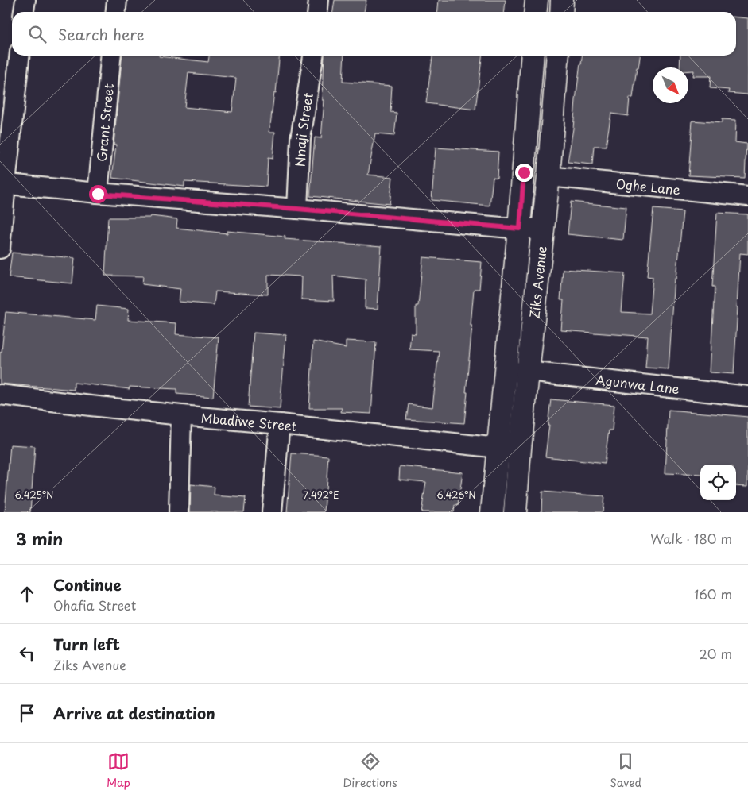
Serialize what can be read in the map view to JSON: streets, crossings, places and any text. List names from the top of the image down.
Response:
{
  "streets": {
    "main road": ["Ziks Avenue"],
    "street": [
      "Grant Street",
      "Nnaji Street",
      "Oghe Lane",
      "Agunwa Lane",
      "Mbadiwe Street"
    ]
  },
  "crossings": [
    ["Oghe Lane", "Ziks Avenue"],
    ["Ziks Avenue", "Agunwa Lane"],
    ["Ziks Avenue", "Mbadiwe Street"]
  ],
  "north": "bottom right",
  "page": {
    "search": "Search here",
    "heading": ["3 min", "Walk · 180 m"],
    "list": [
      ["Continue", "Ohafia Street", "160 m"],
      ["Turn left", "Ziks Avenue", "20 m"],
      "Arrive at destination"
    ],
    "nav": ["Map", "Directions", "Saved"]
  },
  "coordinates": ["7.492°E", "6.425°N", "6.426°N"]
}
